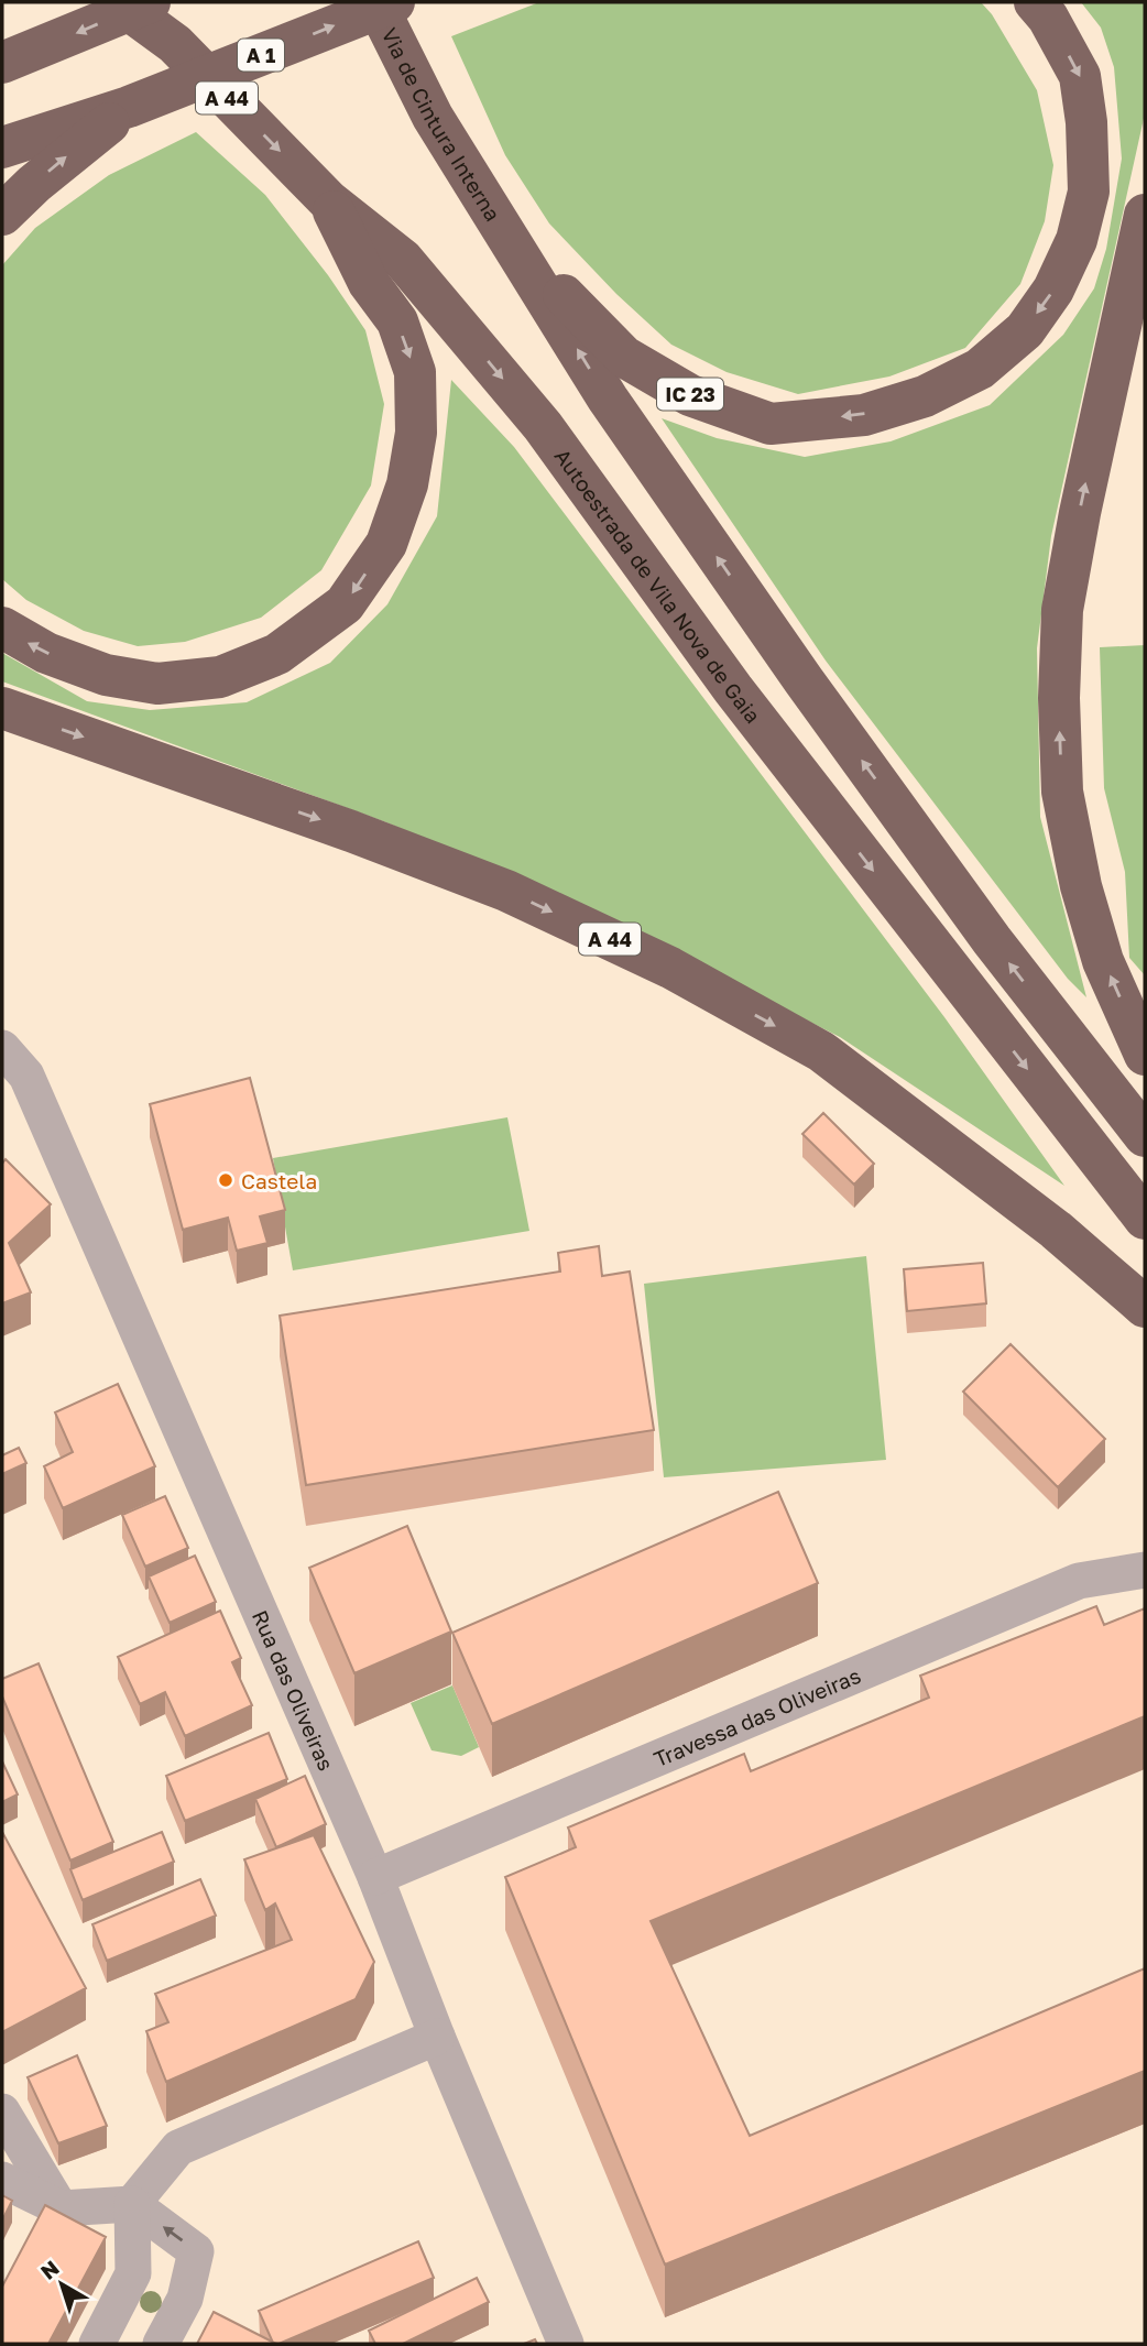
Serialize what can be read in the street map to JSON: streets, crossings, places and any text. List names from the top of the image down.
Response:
{
  "streets": {
    "highway": [
      "A 1",
      "A 44",
      "Via de Cintura Interna",
      "IC 23",
      "Autoestrada de Vila Nova de Gaia"
    ],
    "street": ["Rua das Oliveiras", "Travessa das Oliveiras"]
  },
  "crossings": [
    ["Via de Cintura Interna", "IC 23"],
    ["Rua das Oliveiras", "Travessa das Oliveiras"]
  ],
  "one_way": ["Via de Cintura Interna"],
  "places": ["Castela"],
  "north": "top left"
}
